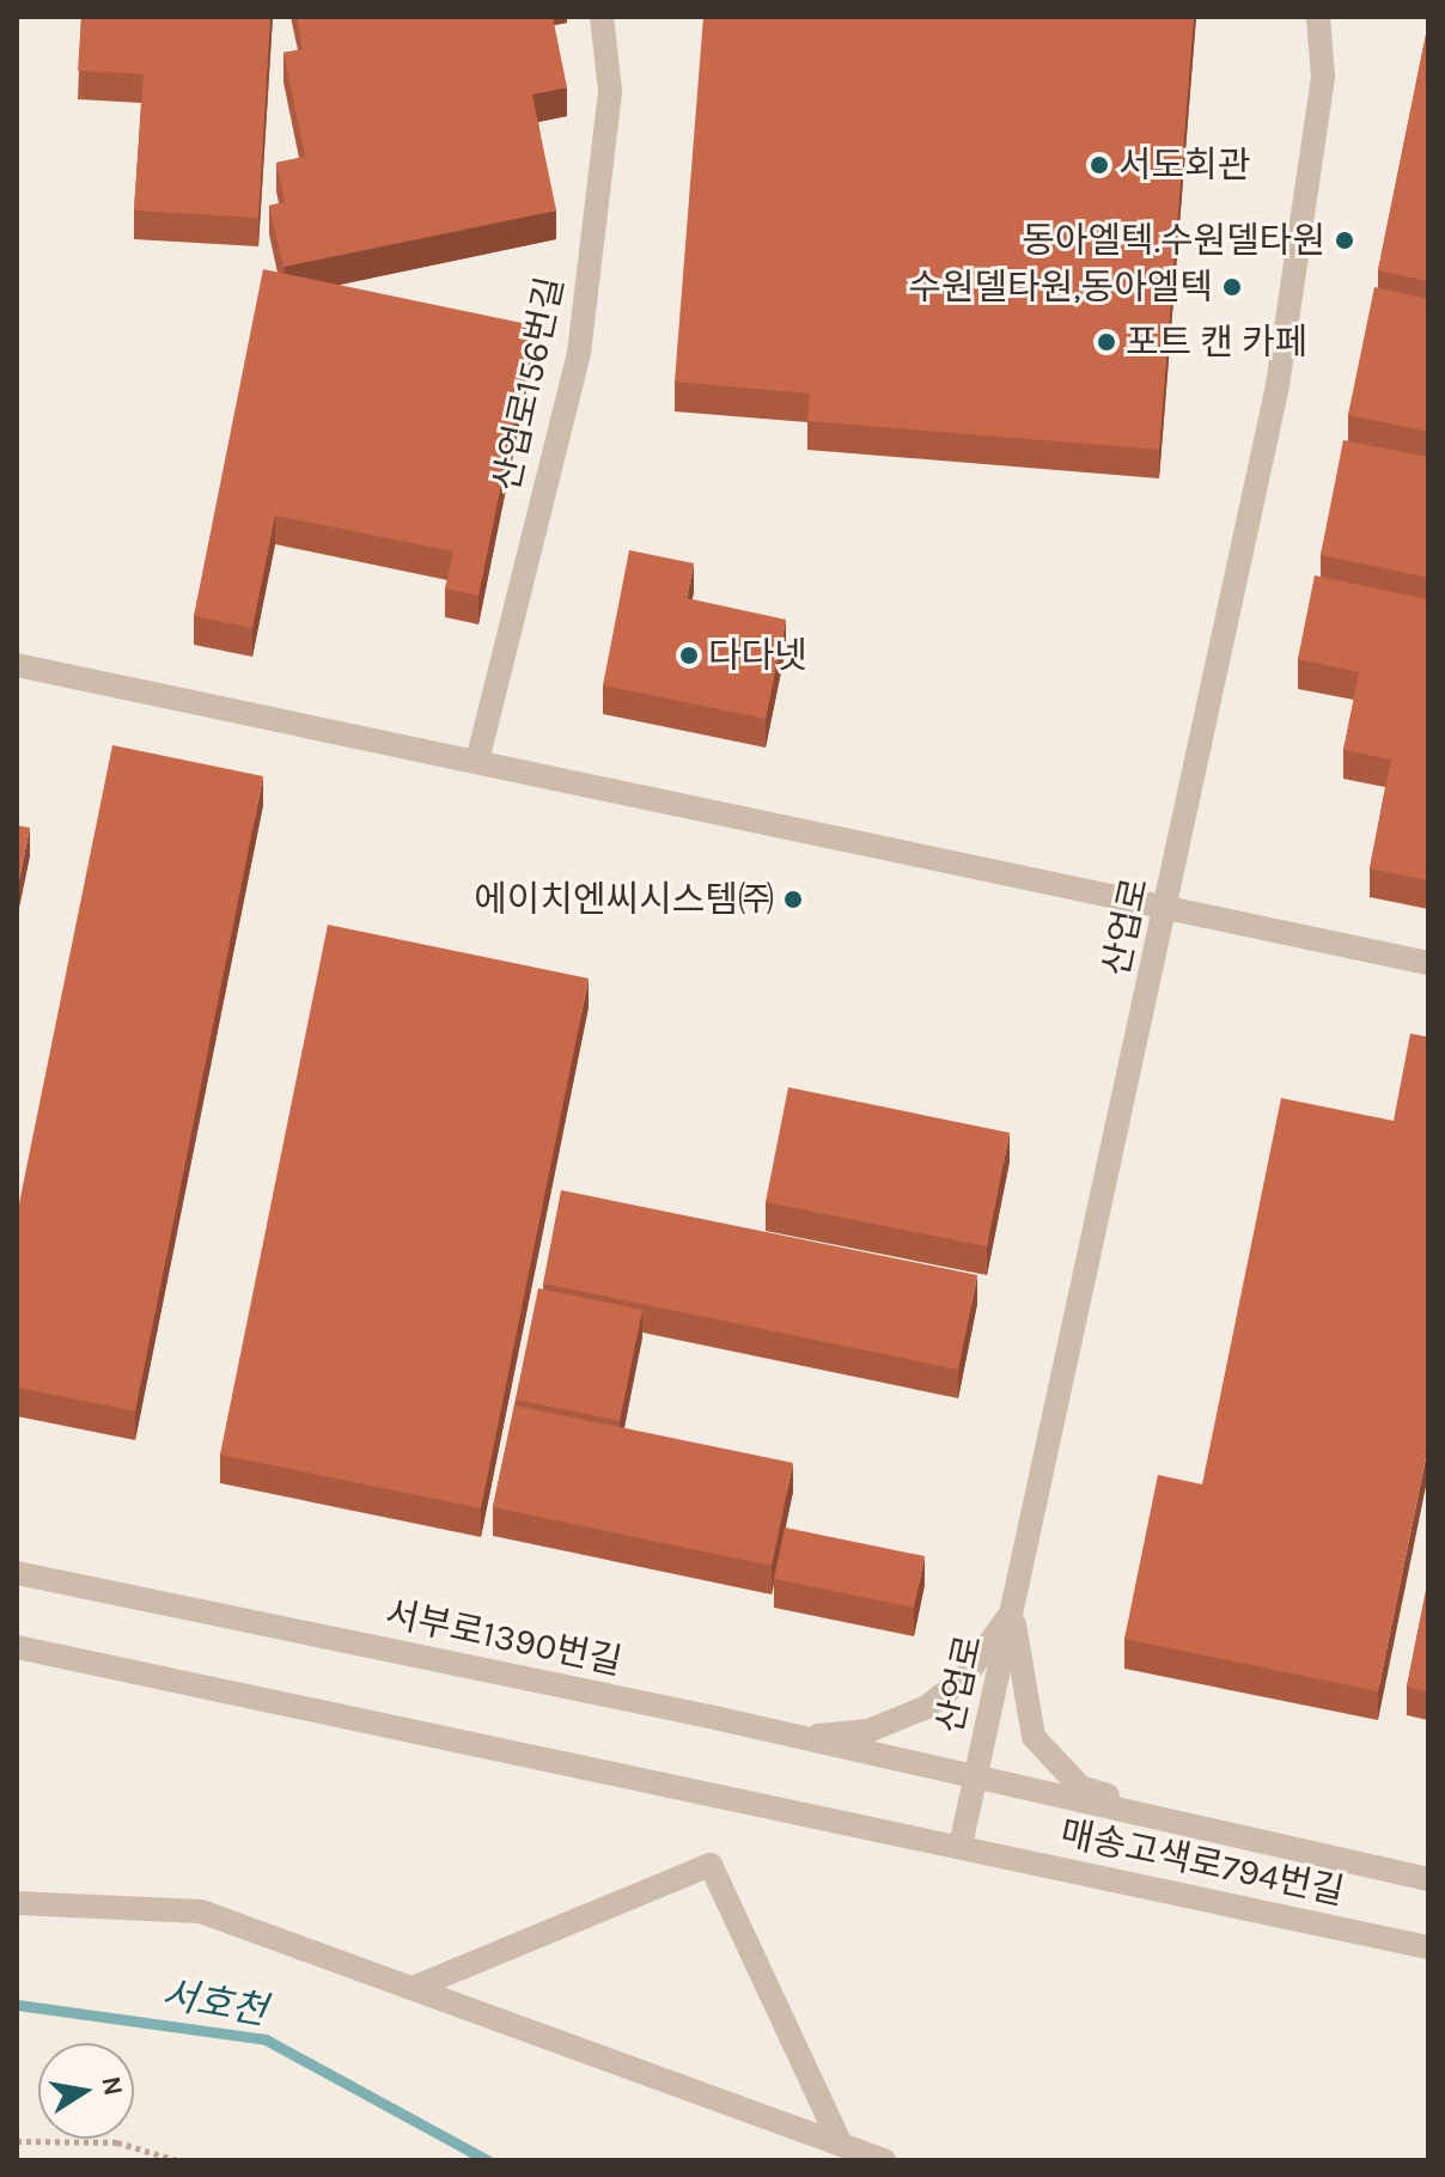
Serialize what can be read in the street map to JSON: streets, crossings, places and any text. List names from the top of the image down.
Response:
{
  "streets": {
    "street": [
      "산업로156번길",
      "산업로",
      "서부로1390번길",
      "매송고색로794번길"
    ]
  },
  "crossings": [
    ["산업로", "서부로1390번길"],
    ["산업로", "매송고색로794번길"],
    ["서부로1390번길", "매송고색로794번길"]
  ],
  "water": ["서호천"],
  "places": [
    "서도회관",
    "동아엘텍.수원델타원",
    "수원델타원,동아엘텍",
    "포트 캔 카페",
    "다다넷",
    "에이치엔씨시스템㈜"
  ],
  "north": "right"
}
